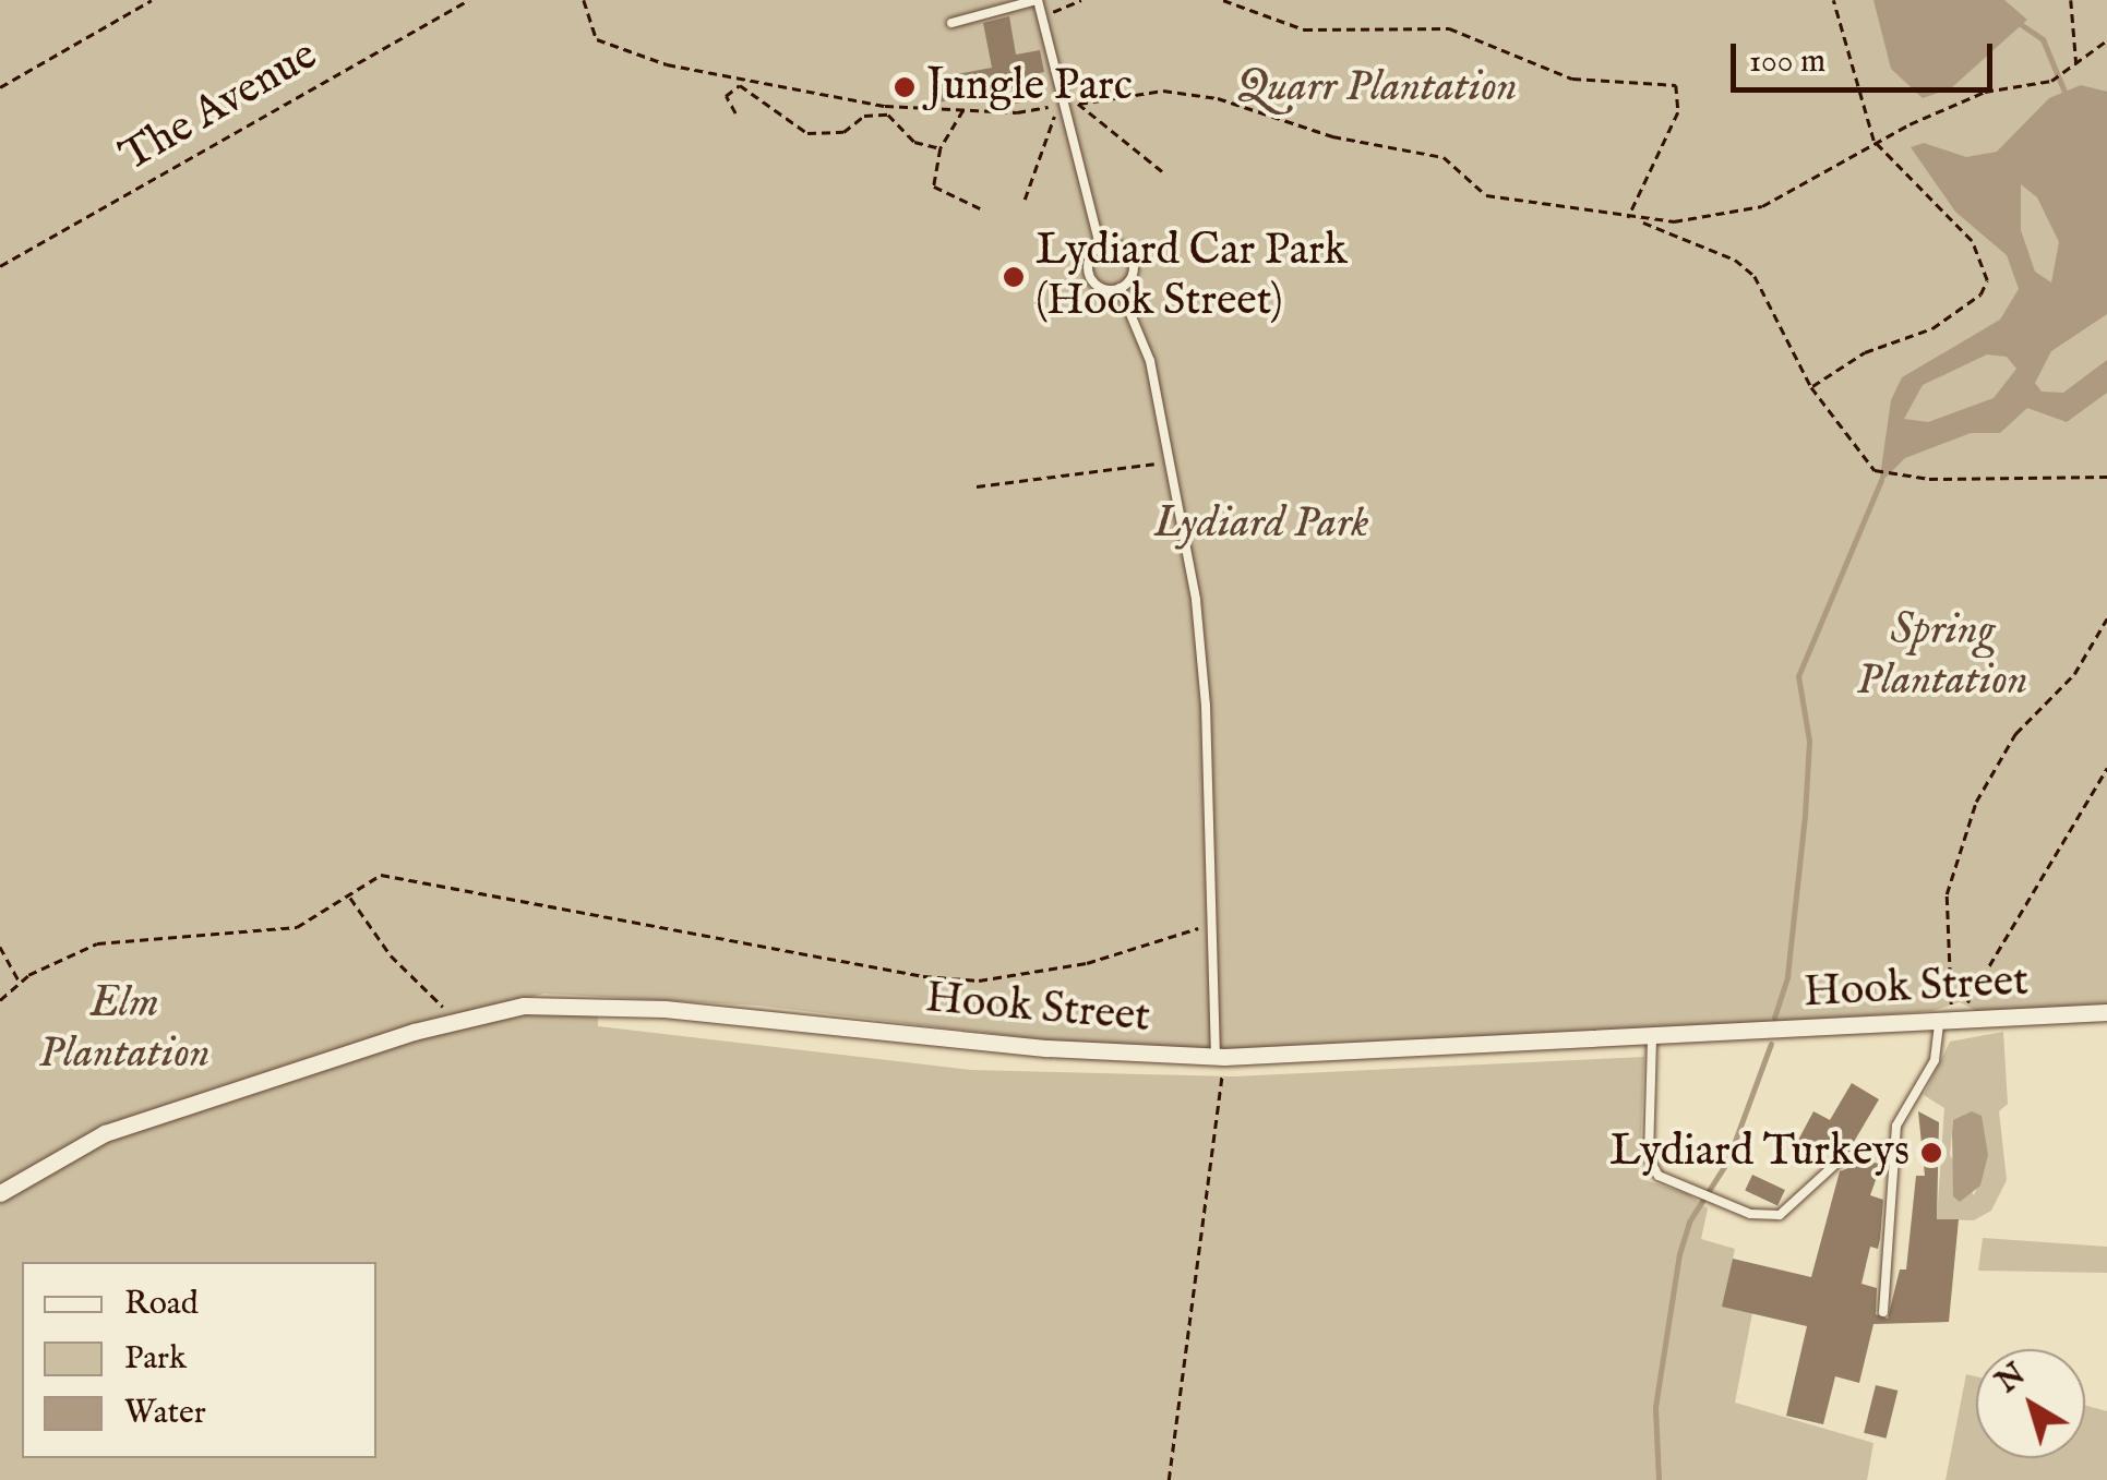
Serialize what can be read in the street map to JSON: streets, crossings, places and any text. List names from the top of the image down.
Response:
{
  "streets": {
    "street": ["Hook Street"],
    "path": ["The Avenue"]
  },
  "parks": [
    "Quarr Plantation",
    "Lydiard Park",
    "Spring Plantation",
    "Elm Plantation"
  ],
  "places": ["Jungle Parc", "Lydiard Car Park (Hook Street)", "Lydiard Turkeys"],
  "legend": ["Road", "Park", "Water"],
  "scale_bar": "100 m",
  "north": "top left"
}
